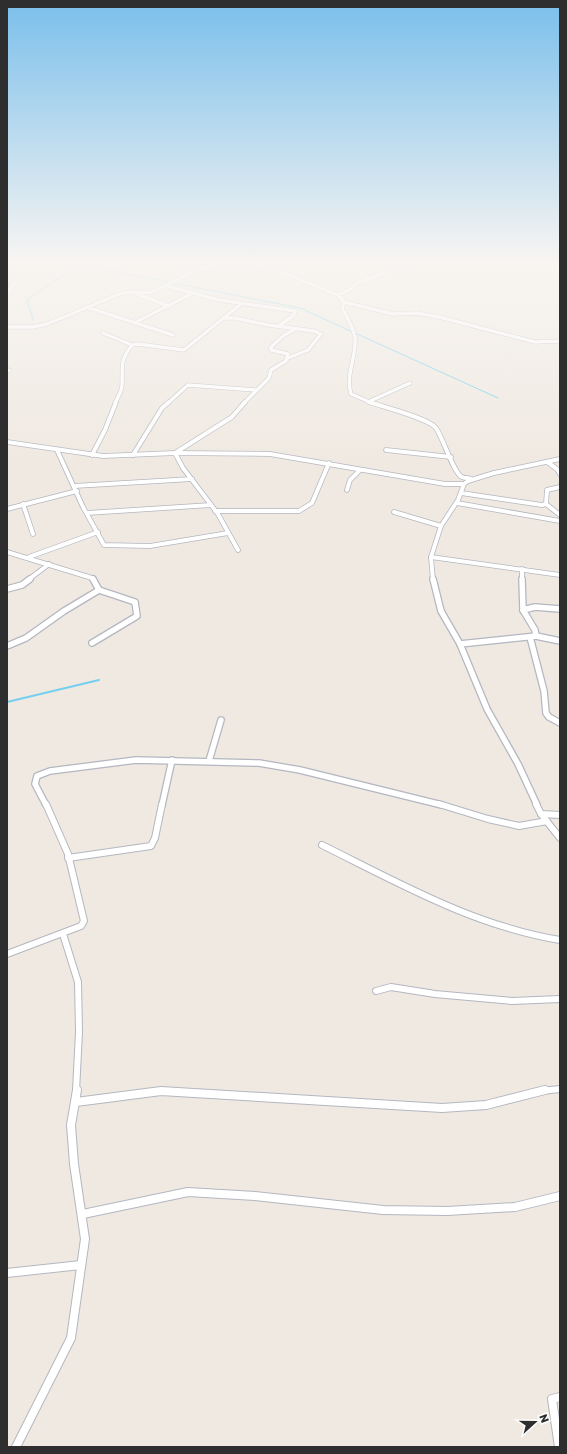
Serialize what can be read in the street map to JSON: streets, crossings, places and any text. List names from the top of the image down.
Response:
{
  "north": "right"
}
